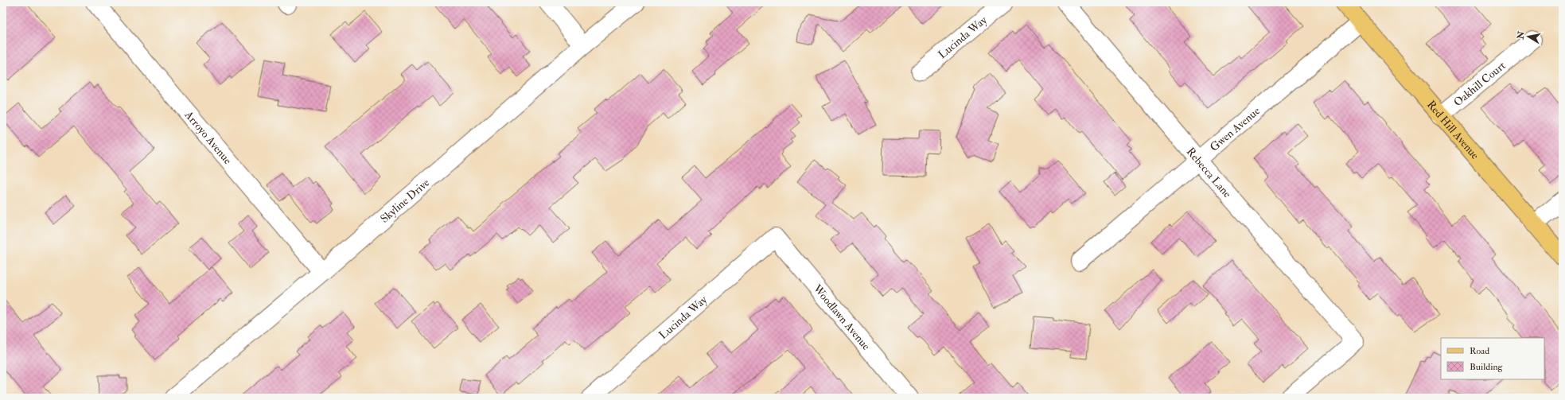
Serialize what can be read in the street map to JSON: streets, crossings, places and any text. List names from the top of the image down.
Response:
{
  "streets": {
    "main road": ["Red Hill Avenue"],
    "street": [
      "Lucinda Way",
      "Oakhill Court",
      "Gwen Avenue",
      "Arroyo Avenue",
      "Rebecca Lane",
      "Skyline Drive",
      "Woodlawn Avenue"
    ]
  },
  "crossings": [
    ["Lucinda Way", "Woodlawn Avenue"],
    ["Oakhill Court", "Red Hill Avenue"],
    ["Gwen Avenue", "Red Hill Avenue"],
    ["Gwen Avenue", "Rebecca Lane"],
    ["Arroyo Avenue", "Skyline Drive"]
  ],
  "legend": ["Road", "Building"],
  "north": "left"
}
